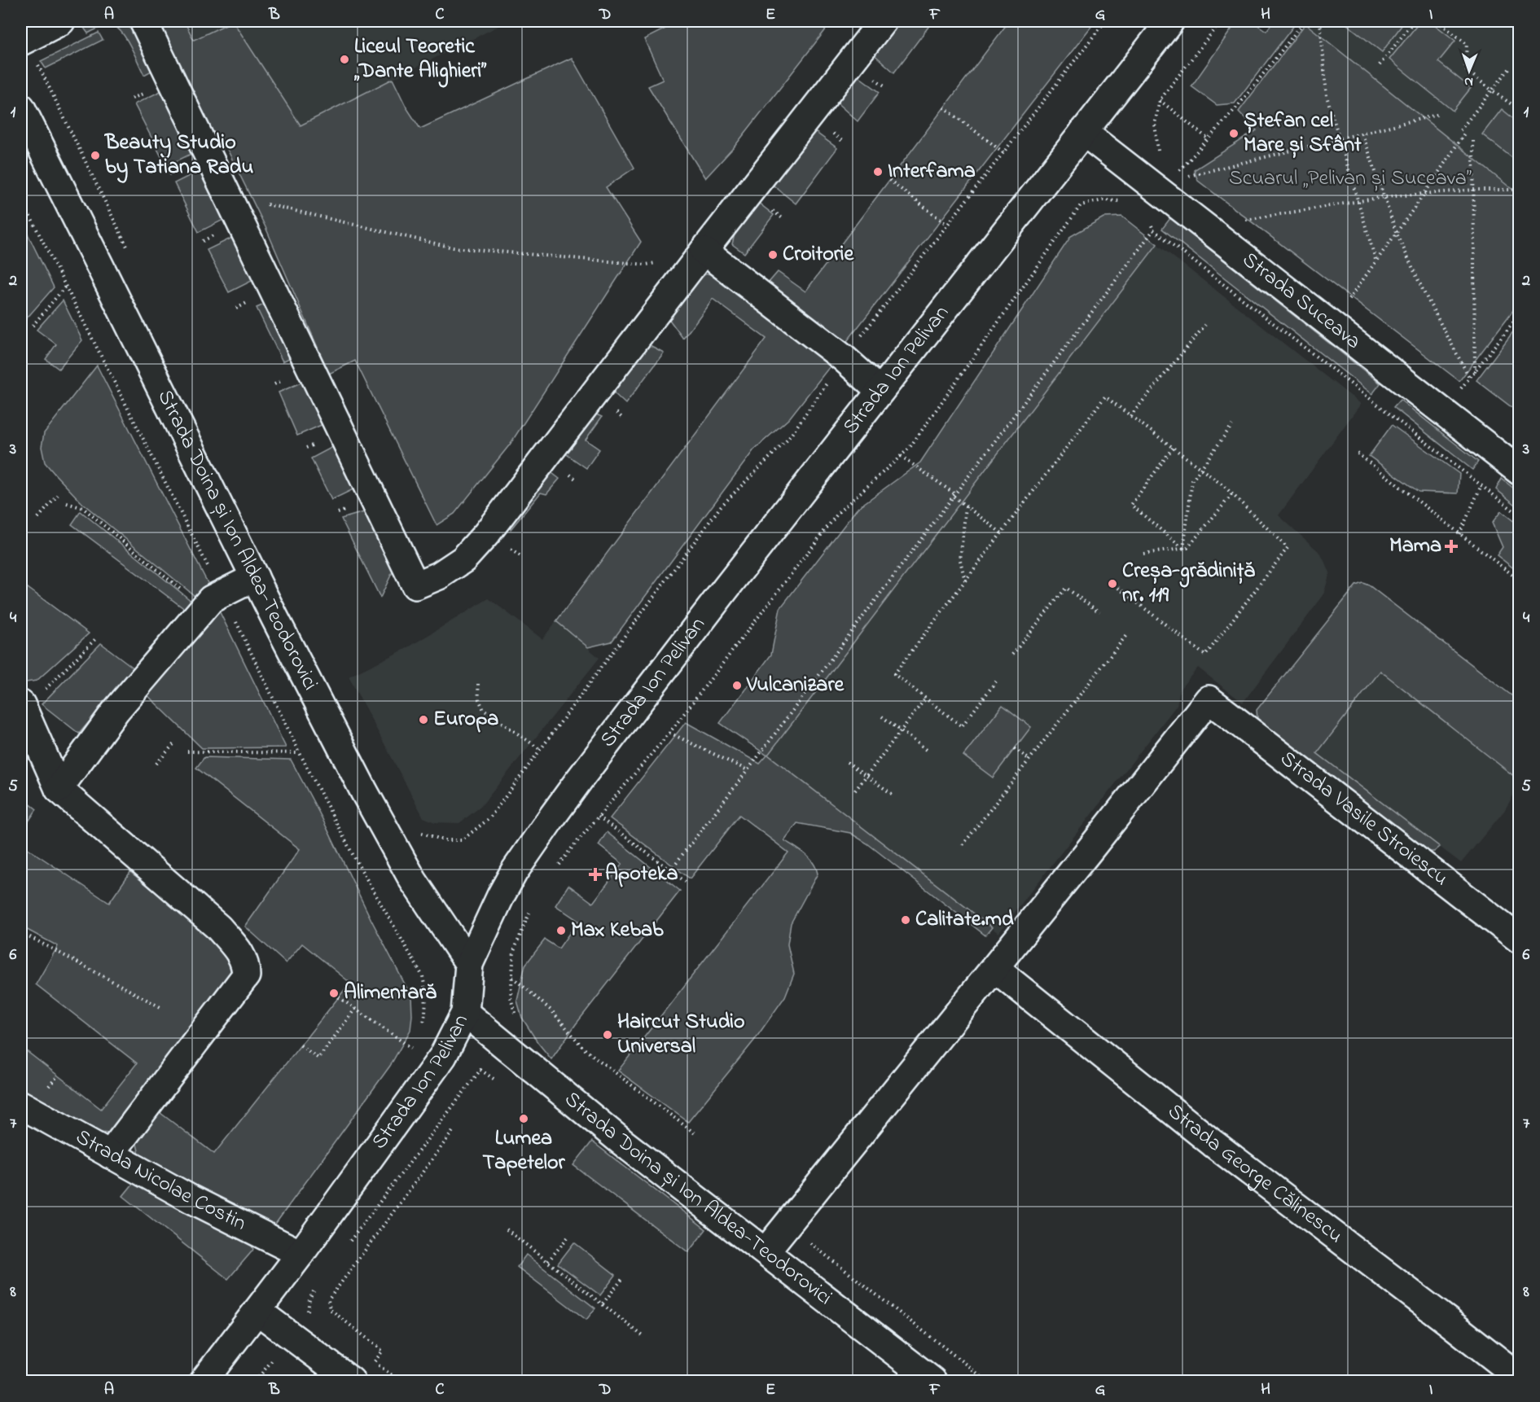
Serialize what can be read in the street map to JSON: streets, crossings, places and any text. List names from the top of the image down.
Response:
{
  "streets": {
    "street": [
      "Strada Suceava",
      "Strada Ion Pelivan",
      "Strada Doina și Ion Aldea-Teodorovici",
      "Strada Vasile Stroiescu",
      "Strada George Călinescu",
      "Strada Nicolae Costin"
    ]
  },
  "crossings": [
    ["Strada Suceava", "Strada Ion Pelivan"],
    ["Strada Ion Pelivan", "Strada Doina și Ion Aldea-Teodorovici"],
    ["Strada Ion Pelivan", "Strada Nicolae Costin"],
    ["Strada Vasile Stroiescu", "Strada George Călinescu"]
  ],
  "parks": ["Scuarul „Pelivan și Suceava”"],
  "places": {
    "other": [
      "Liceul Teoretic „Dante Alighieri”",
      "Ștefan cel Mare și Sfânt",
      "Beauty Studio by Tatiana Radu",
      "Interfama",
      "Croitorie",
      "Creșa-grădiniță nr. 119",
      "Vulcanizare",
      "Europa",
      "Calitate.md",
      "Max Kebab",
      "Alimentară",
      "Haircut Studio Universal",
      "Lumea Tapetelor"
    ],
    "health": ["Mama", "Apoteka"]
  },
  "north": "bottom",
  "grid": {
    "columns": [
      "A",
      "B",
      "C",
      "D",
      "E",
      "F",
      "G",
      "H",
      "I"
    ],
    "rows": [
      "1",
      "2",
      "3",
      "4",
      "5",
      "6",
      "7",
      "8"
    ]
  }
}
